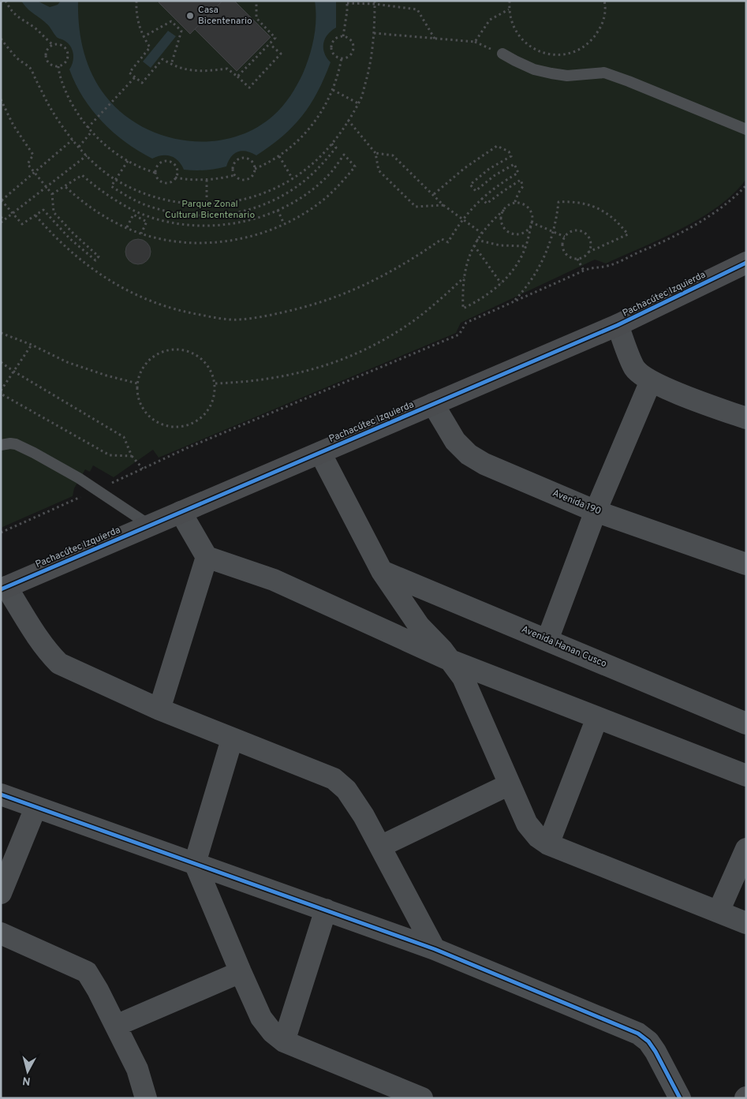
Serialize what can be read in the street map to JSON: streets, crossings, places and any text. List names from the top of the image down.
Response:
{
  "streets": {
    "street": ["Pachacútec Izquierda", "Avenida 190", "Avenida Hanan Cusco"]
  },
  "crossings": [
    ["Pachacútec Izquierda", "Avenida 190"]
  ],
  "parks": ["Parque Zonal Cultural Bicentenario"],
  "places": ["Casa Bicentenario"],
  "north": "bottom"
}
